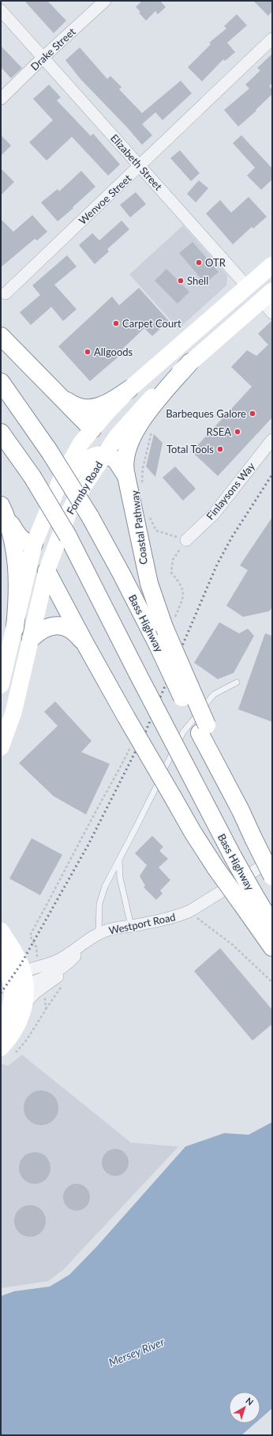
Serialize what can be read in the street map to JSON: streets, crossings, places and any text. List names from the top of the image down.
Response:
{
  "streets": {
    "highway": ["Bass Highway"],
    "main road": ["Elizabeth Street", "Formby Road"],
    "street": [
      "Drake Street",
      "Wenvoe Street",
      "Finlaysons Way",
      "Westport Road"
    ],
    "path": ["Coastal Pathway"]
  },
  "crossings": [
    ["Drake Street", "Elizabeth Street"],
    ["Elizabeth Street", "Wenvoe Street"],
    ["Elizabeth Street", "Formby Road"]
  ],
  "water": ["Mersey River"],
  "places": [
    "OTR",
    "Shell",
    "Carpet Court",
    "Allgoods",
    "Barbeques Galore",
    "RSEA",
    "Total Tools"
  ],
  "north": "top right"
}
